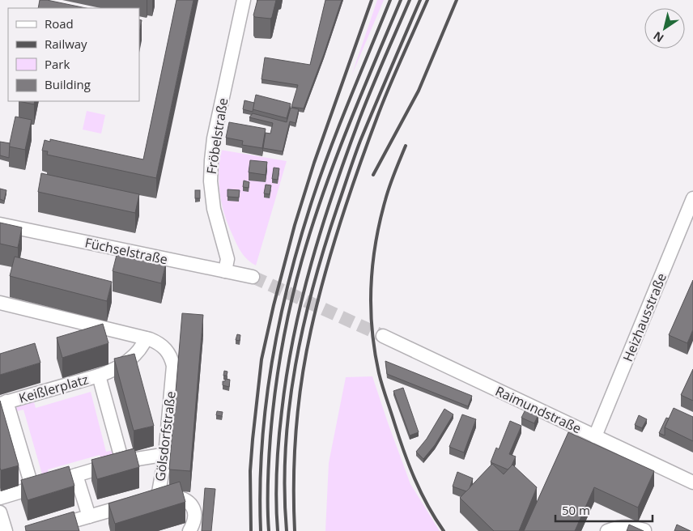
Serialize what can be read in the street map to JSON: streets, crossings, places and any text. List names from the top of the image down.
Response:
{
  "streets": {
    "street": [
      "Fröbelstraße",
      "Füchselstraße",
      "Heizhausstraße",
      "Keißlerplatz",
      "Raimundstraße",
      "Gölsdorfstraße"
    ]
  },
  "crossings": [
    ["Fröbelstraße", "Füchselstraße"],
    ["Heizhausstraße", "Raimundstraße"]
  ],
  "legend": [
    "Road",
    "Railway",
    "Park",
    "Building"
  ],
  "scale_bar": "50 m",
  "north": "bottom left"
}
